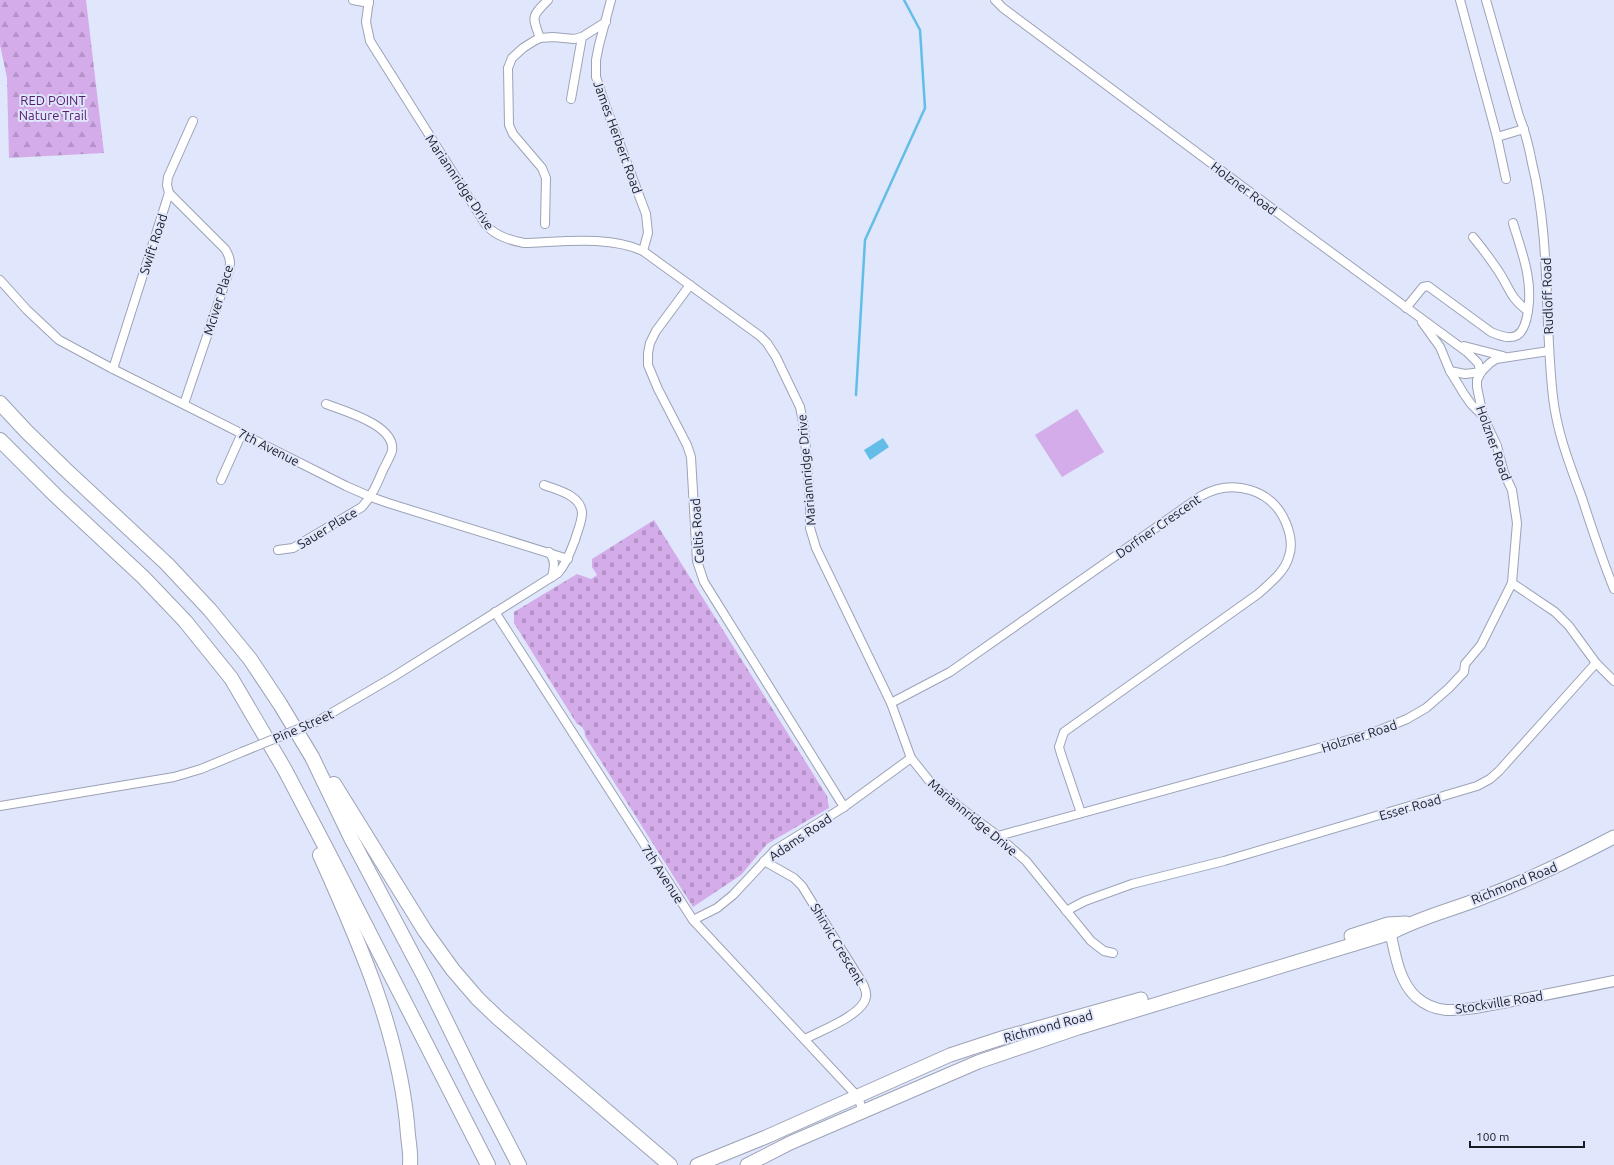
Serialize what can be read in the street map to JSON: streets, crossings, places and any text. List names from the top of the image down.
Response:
{
  "streets": {
    "highway": ["Richmond Road"],
    "street": [
      "James Herbert Road",
      "Mariannridge Drive",
      "Holzner Road",
      "Swift Road",
      "Rudloff Road",
      "Mciver Place",
      "7th Avenue",
      "Dorfner Crescent",
      "Sauer Place",
      "Celtis Road",
      "Pine Street",
      "Esser Road",
      "Adams Road",
      "Shirvic Crescent",
      "Stockville Road"
    ]
  },
  "crossings": [
    ["James Herbert Road", "Mariannridge Drive"],
    ["Mariannridge Drive", "Holzner Road"],
    ["Mariannridge Drive", "Dorfner Crescent"],
    ["Mariannridge Drive", "Celtis Road"],
    ["Mariannridge Drive", "Esser Road"],
    ["Mariannridge Drive", "Adams Road"],
    ["Holzner Road", "Dorfner Crescent"],
    ["Swift Road", "Mciver Place"],
    ["Swift Road", "7th Avenue"],
    ["Mciver Place", "7th Avenue"],
    ["7th Avenue", "Sauer Place"],
    ["7th Avenue", "Pine Street"],
    ["7th Avenue", "Adams Road"],
    ["7th Avenue", "Richmond Road"],
    ["7th Avenue", "Shirvic Crescent"],
    ["Celtis Road", "Adams Road"],
    ["Adams Road", "Shirvic Crescent"],
    ["Richmond Road", "Stockville Road"]
  ],
  "parks": ["RED POINT Nature Trail"],
  "scale_bar": "100 m"
}
